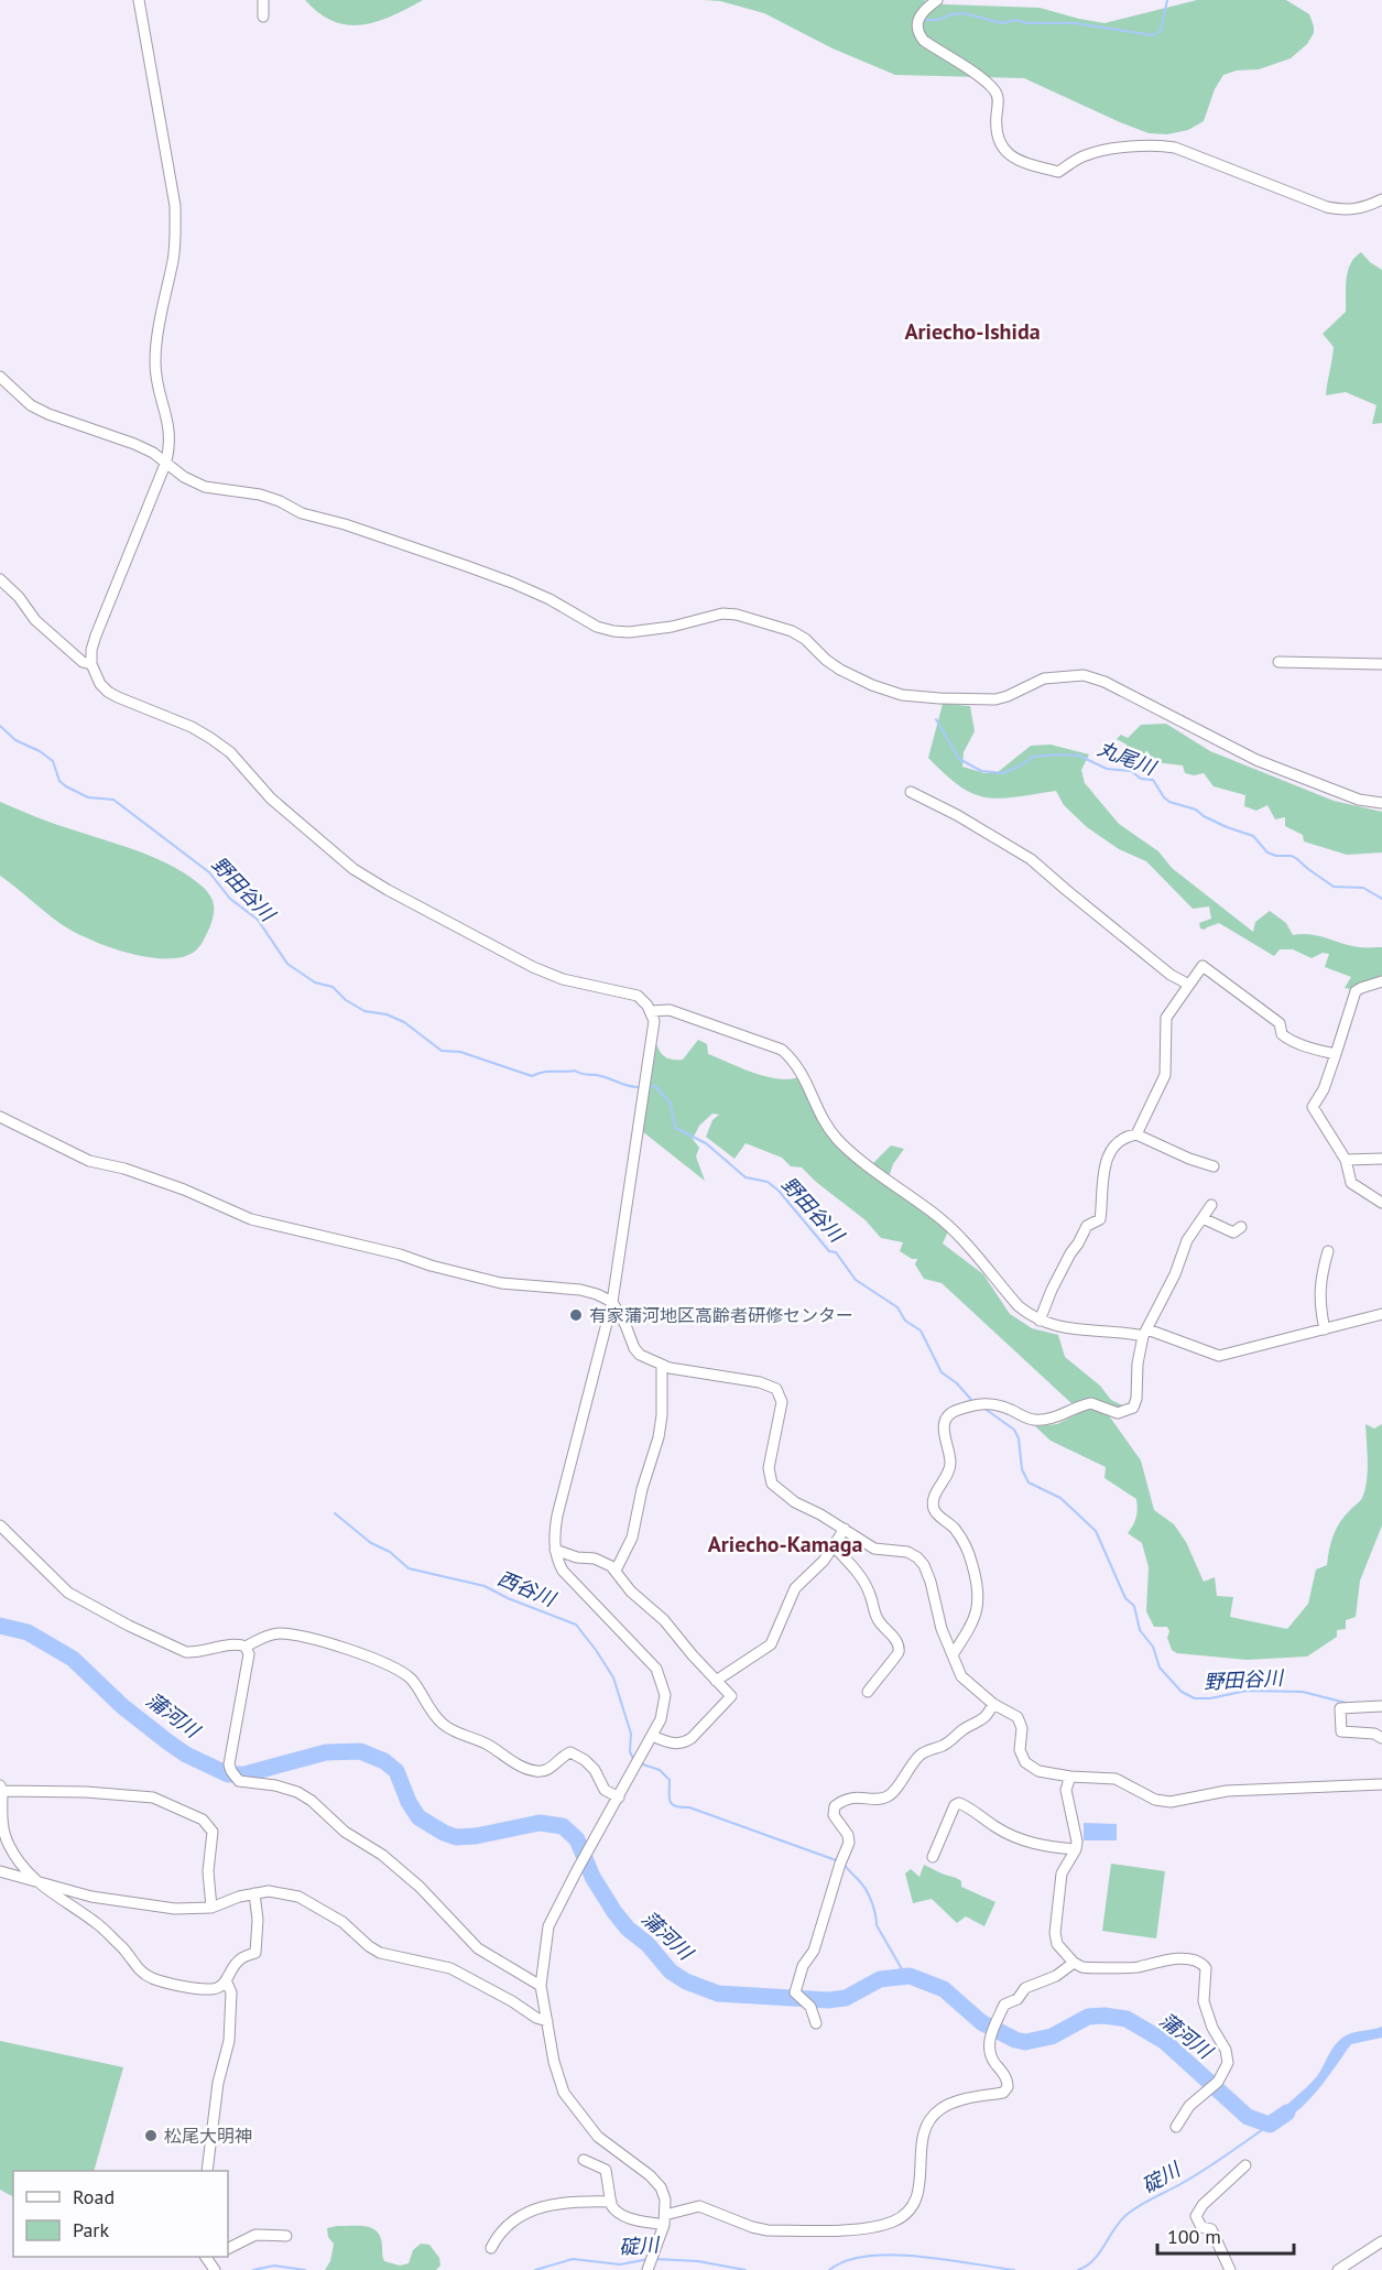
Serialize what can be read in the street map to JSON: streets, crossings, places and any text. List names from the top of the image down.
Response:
{
  "districts": ["Ariecho-Ishida", "Ariecho-Kamaga"],
  "water": [
    "丸尾川",
    "野田谷川",
    "西谷川",
    "蒲河川",
    "碇川"
  ],
  "places": ["有家蒲河地区高齢者研修センター", "松尾大明神"],
  "legend": ["Road", "Park"],
  "scale_bar": "100 m"
}
